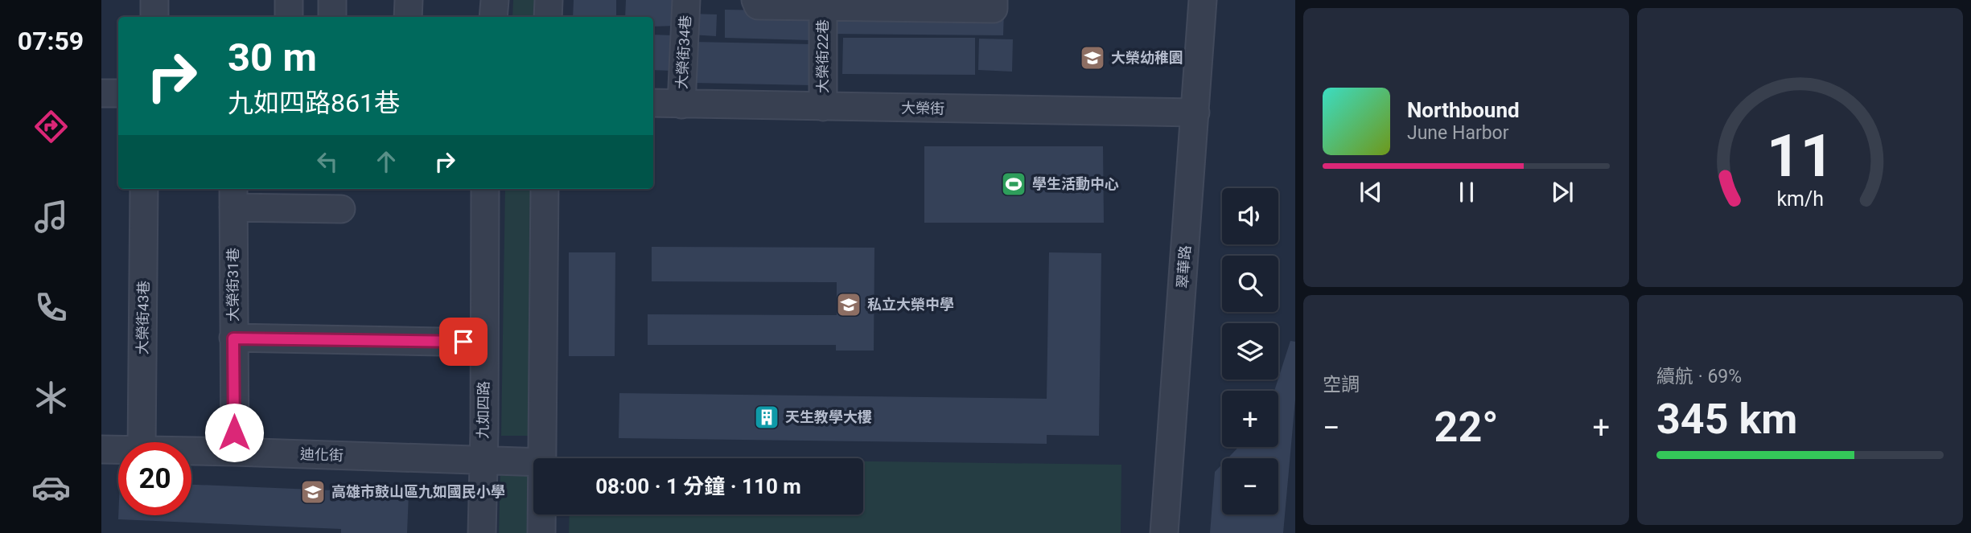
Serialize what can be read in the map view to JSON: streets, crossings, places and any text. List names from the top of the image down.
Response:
{
  "streets": {
    "street": [
      "大榮街34巷",
      "大榮街22巷",
      "大榮街",
      "翠華路",
      "大榮街31巷",
      "大榮街43巷",
      "九如四路",
      "迪化街"
    ]
  },
  "crossings": [
    ["大榮街34巷", "大榮街"],
    ["大榮街22巷", "大榮街"],
    ["大榮街", "翠華路"],
    ["大榮街31巷", "迪化街"],
    ["九如四路", "迪化街"]
  ],
  "places": {
    "school or university": ["大榮幼稚園", "私立大榮中學", "高雄市鼓山區九如國民小學"],
    "sports": ["學生活動中心"],
    "building": ["天生教學大樓"]
  },
  "page": {
    "tabs": "07:59",
    "turn": ["30 m", "九如四路861巷"],
    "song": ["Northbound", "June Harbor"],
    "map_buttons": ["+", "−"],
    "tile": [
      "空調",
      ["續航 · 69%", "345 km"]
    ],
    "heat": ["−", "22°", "+"],
    "limit": "20",
    "trip": "08:00 · 1 分鐘 · 110 m",
    "gauge": ["11", "km/h"]
  }
}
